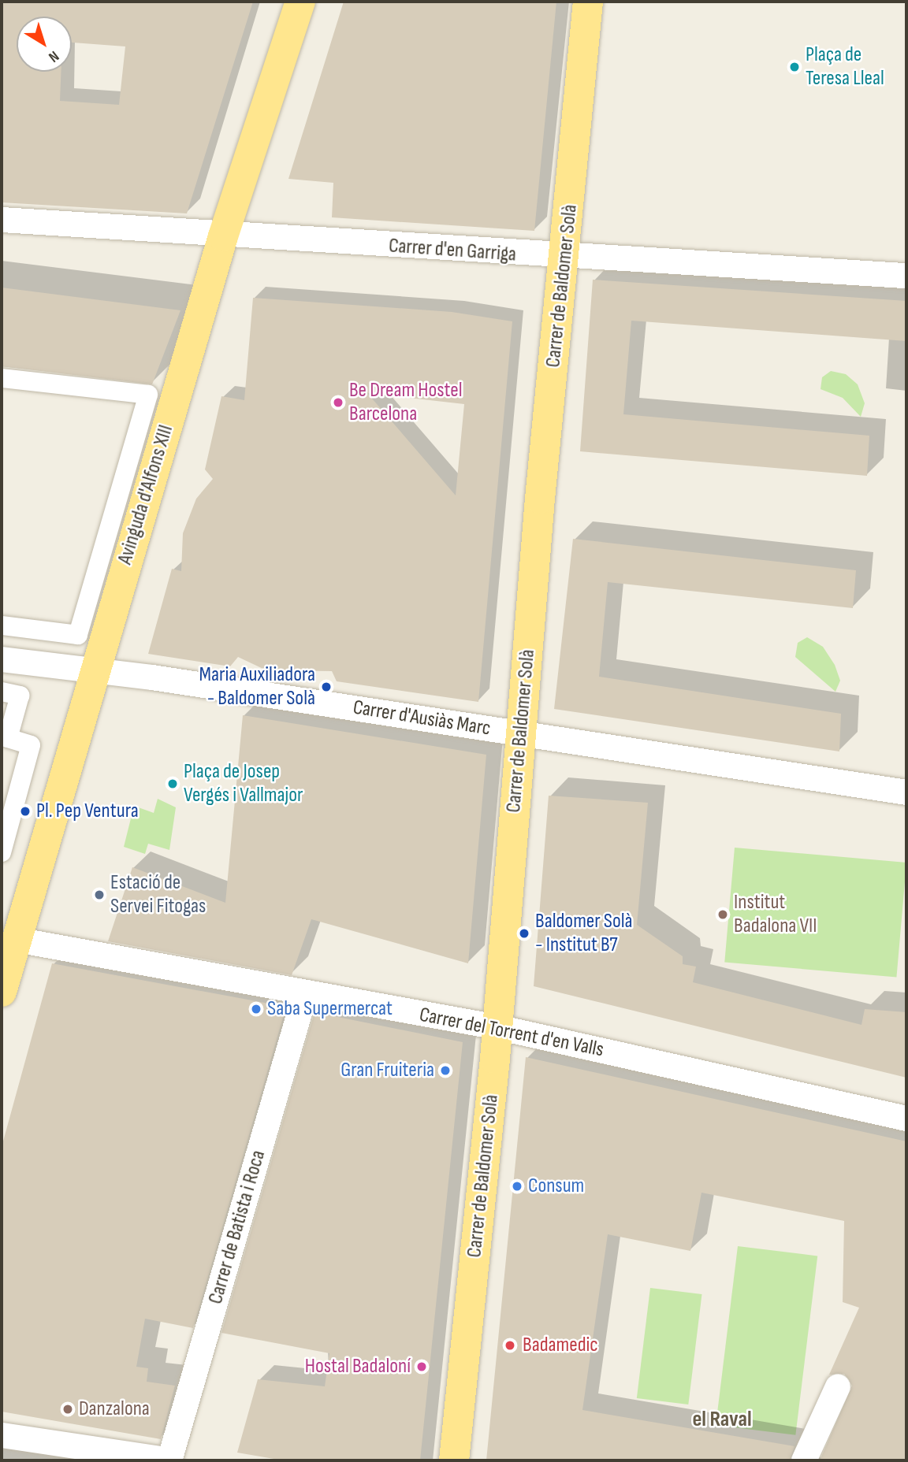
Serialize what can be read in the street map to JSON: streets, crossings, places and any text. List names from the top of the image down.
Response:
{
  "streets": {
    "main road": ["Carrer de Baldomer Solà", "Avinguda d'Alfons XIII"],
    "street": [
      "Carrer d'en Garriga",
      "Carrer d'Ausiàs Marc",
      "Carrer del Torrent d'en Valls",
      "Carrer de Batista i Roca"
    ]
  },
  "crossings": [
    ["Carrer d'en Garriga", "Carrer de Baldomer Solà"],
    ["Carrer d'en Garriga", "Avinguda d'Alfons XIII"],
    ["Carrer de Baldomer Solà", "Carrer d'Ausiàs Marc"],
    ["Carrer de Baldomer Solà", "Carrer del Torrent d'en Valls"],
    ["Avinguda d'Alfons XIII", "Carrer d'Ausiàs Marc"],
    ["Avinguda d'Alfons XIII", "Carrer del Torrent d'en Valls"],
    ["Carrer del Torrent d'en Valls", "Carrer de Batista i Roca"]
  ],
  "districts": ["el Raval"],
  "places": [
    "Plaça de Teresa Lleal",
    "Be Dream Hostel Barcelona",
    "Maria Auxiliadora - Baldomer Solà",
    "Plaça de Josep Vergés i Vallmajor",
    "Pl. Pep Ventura",
    "Estació de Servei Fitogas",
    "Institut Badalona VII",
    "Baldomer Solà - Institut B7",
    "Saba Supermercat",
    "Gran Fruiteria",
    "Consum",
    "Badamedic",
    "Hostal Badaloní",
    "Danzalona"
  ],
  "north": "bottom right"
}
